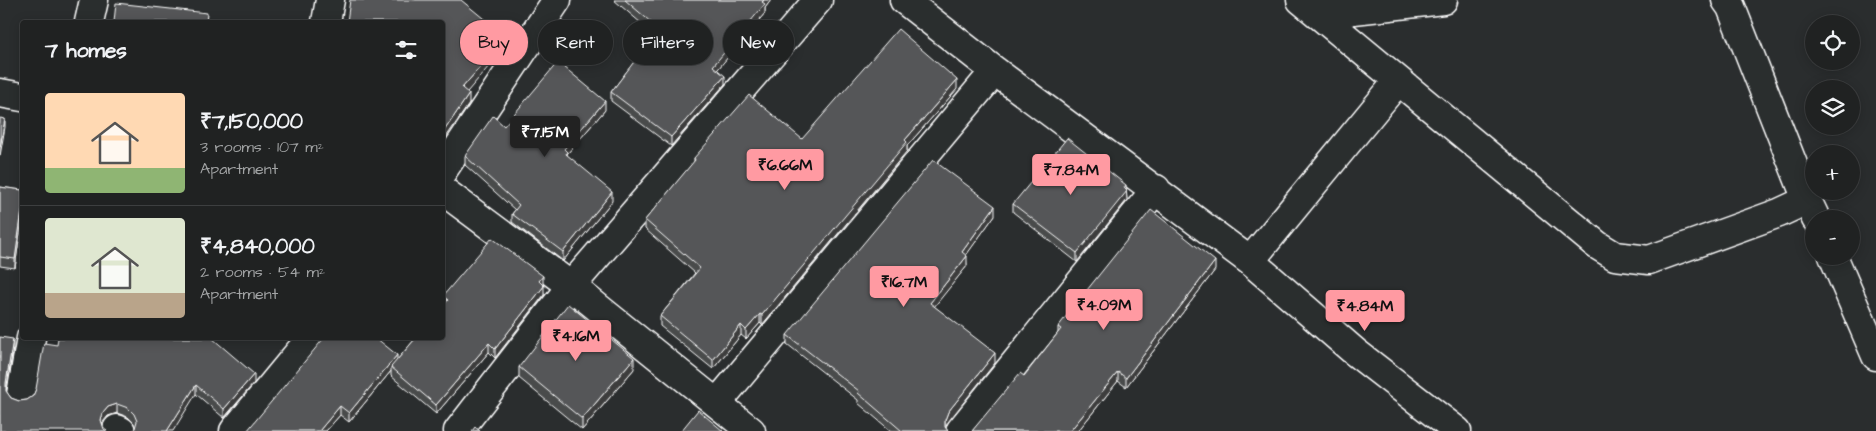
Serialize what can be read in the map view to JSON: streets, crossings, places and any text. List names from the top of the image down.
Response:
{
  "page": {
    "map_buttons": ["+", "−"],
    "chip": [
      "Buy",
      "Rent",
      "Filters",
      "New"
    ],
    "heading": "7 homes",
    "list": [
      {
        "name": "₹7,150,000",
        "note": "3 rooms · 107 m² · Apartment"
      },
      {
        "name": "₹4,840,000",
        "note": "2 rooms · 54 m² · Apartment"
      }
    ],
    "price": [
      "₹7.15M",
      "₹6.66M",
      "₹7.84M",
      "₹16.7M",
      "₹4.09M",
      "₹4.84M",
      "₹4.16M"
    ]
  }
}
